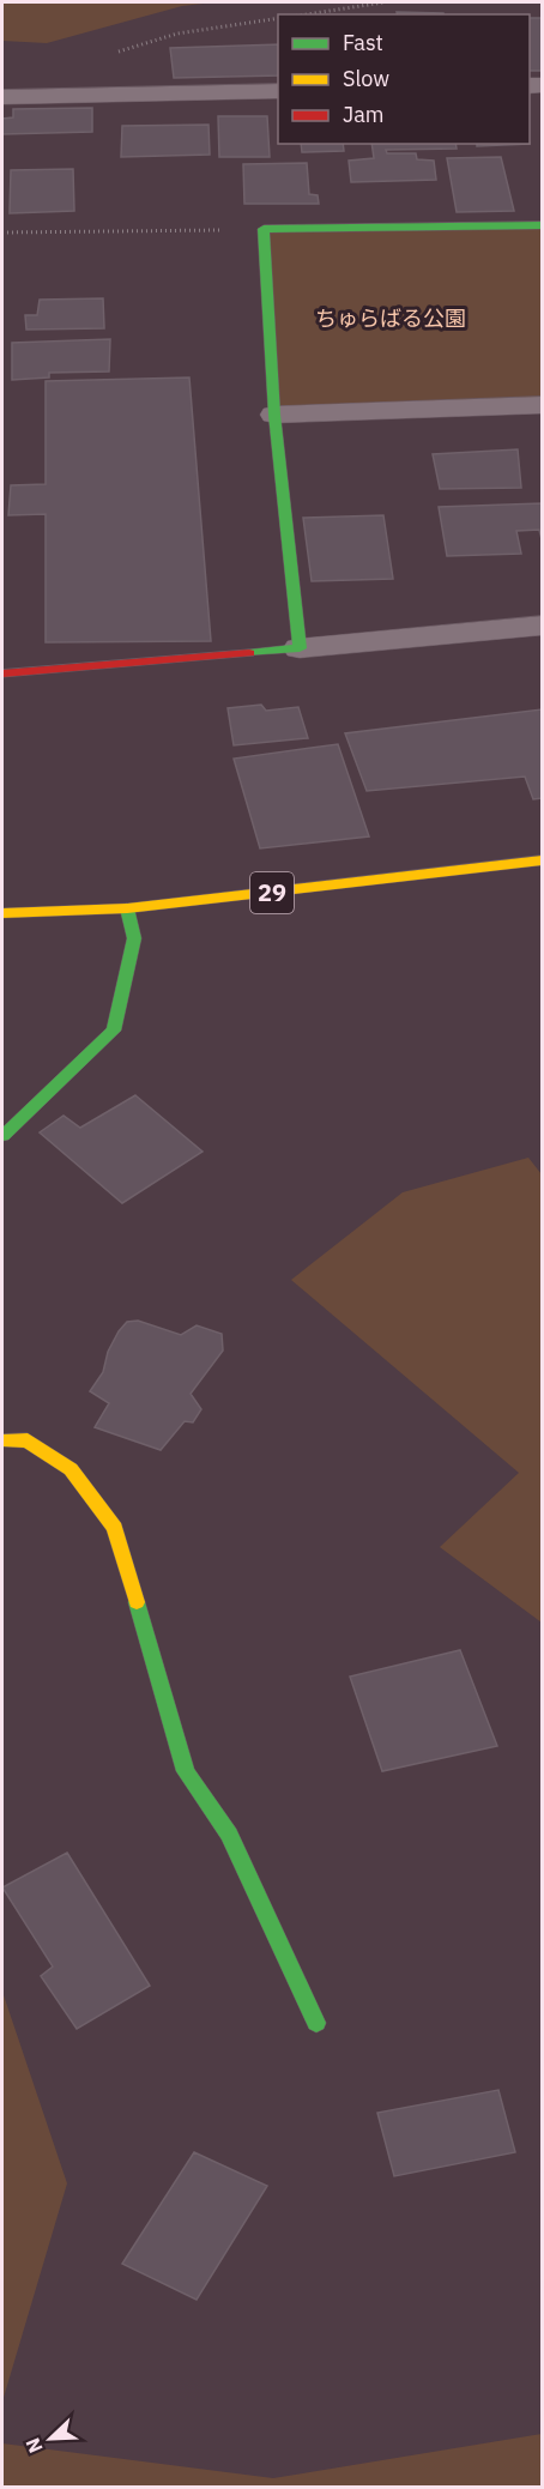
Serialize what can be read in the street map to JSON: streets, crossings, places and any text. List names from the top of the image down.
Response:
{
  "streets": {
    "street": ["29"]
  },
  "parks": ["ちゅらばる公園"],
  "legend": ["Fast", "Slow", "Jam"],
  "north": "bottom left"
}
